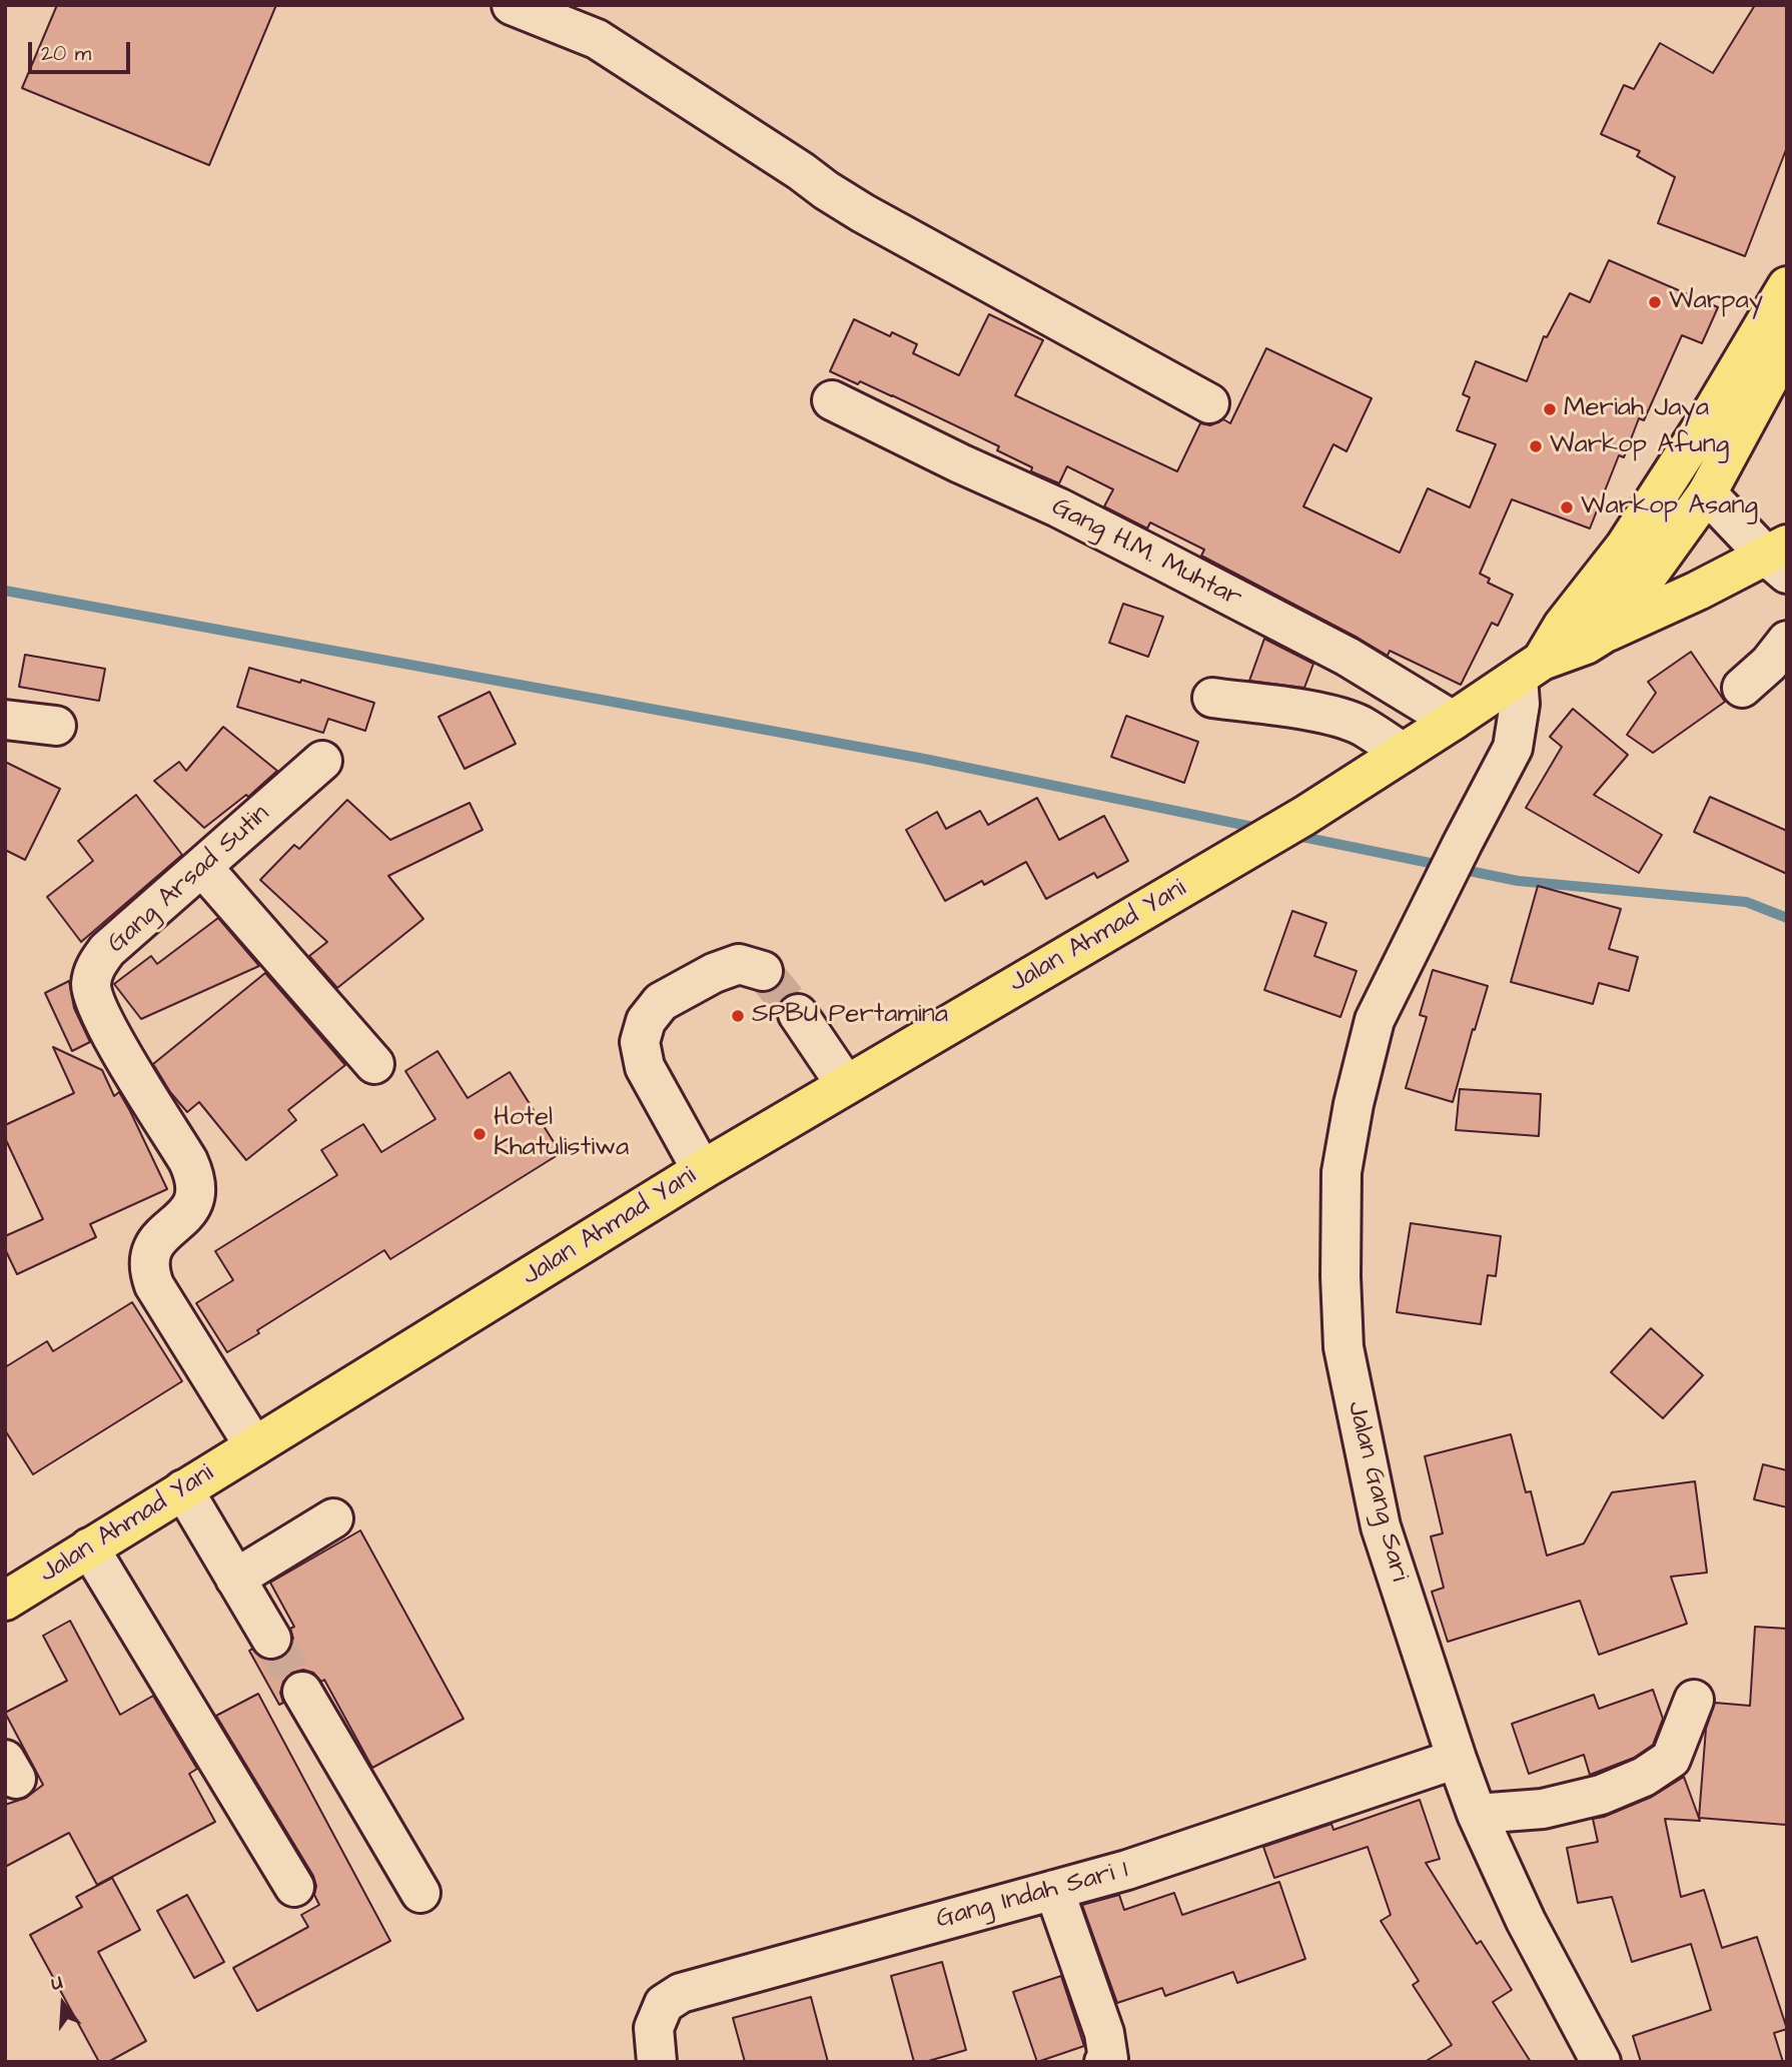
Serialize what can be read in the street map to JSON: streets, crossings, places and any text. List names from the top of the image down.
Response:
{
  "streets": {
    "main road": ["Jalan Ahmad Yani"],
    "street": [
      "Gang H.M. Muhtar",
      "Gang Arsad Sutin",
      "Jalan Gang Sari",
      "Gang Indah Sari 1"
    ]
  },
  "crossings": [
    ["Gang H.M. Muhtar", "Jalan Ahmad Yani"],
    ["Gang Arsad Sutin", "Jalan Ahmad Yani"],
    ["Jalan Ahmad Yani", "Jalan Gang Sari"],
    ["Jalan Gang Sari", "Gang Indah Sari 1"]
  ],
  "places": [
    "Warpay",
    "Meriah Jaya",
    "Warkop Afung",
    "Warkop Asang",
    "SPBU Pertamina",
    "Hotel Khatulistiwa"
  ],
  "scale_bar": "20 m",
  "north": "top"
}
